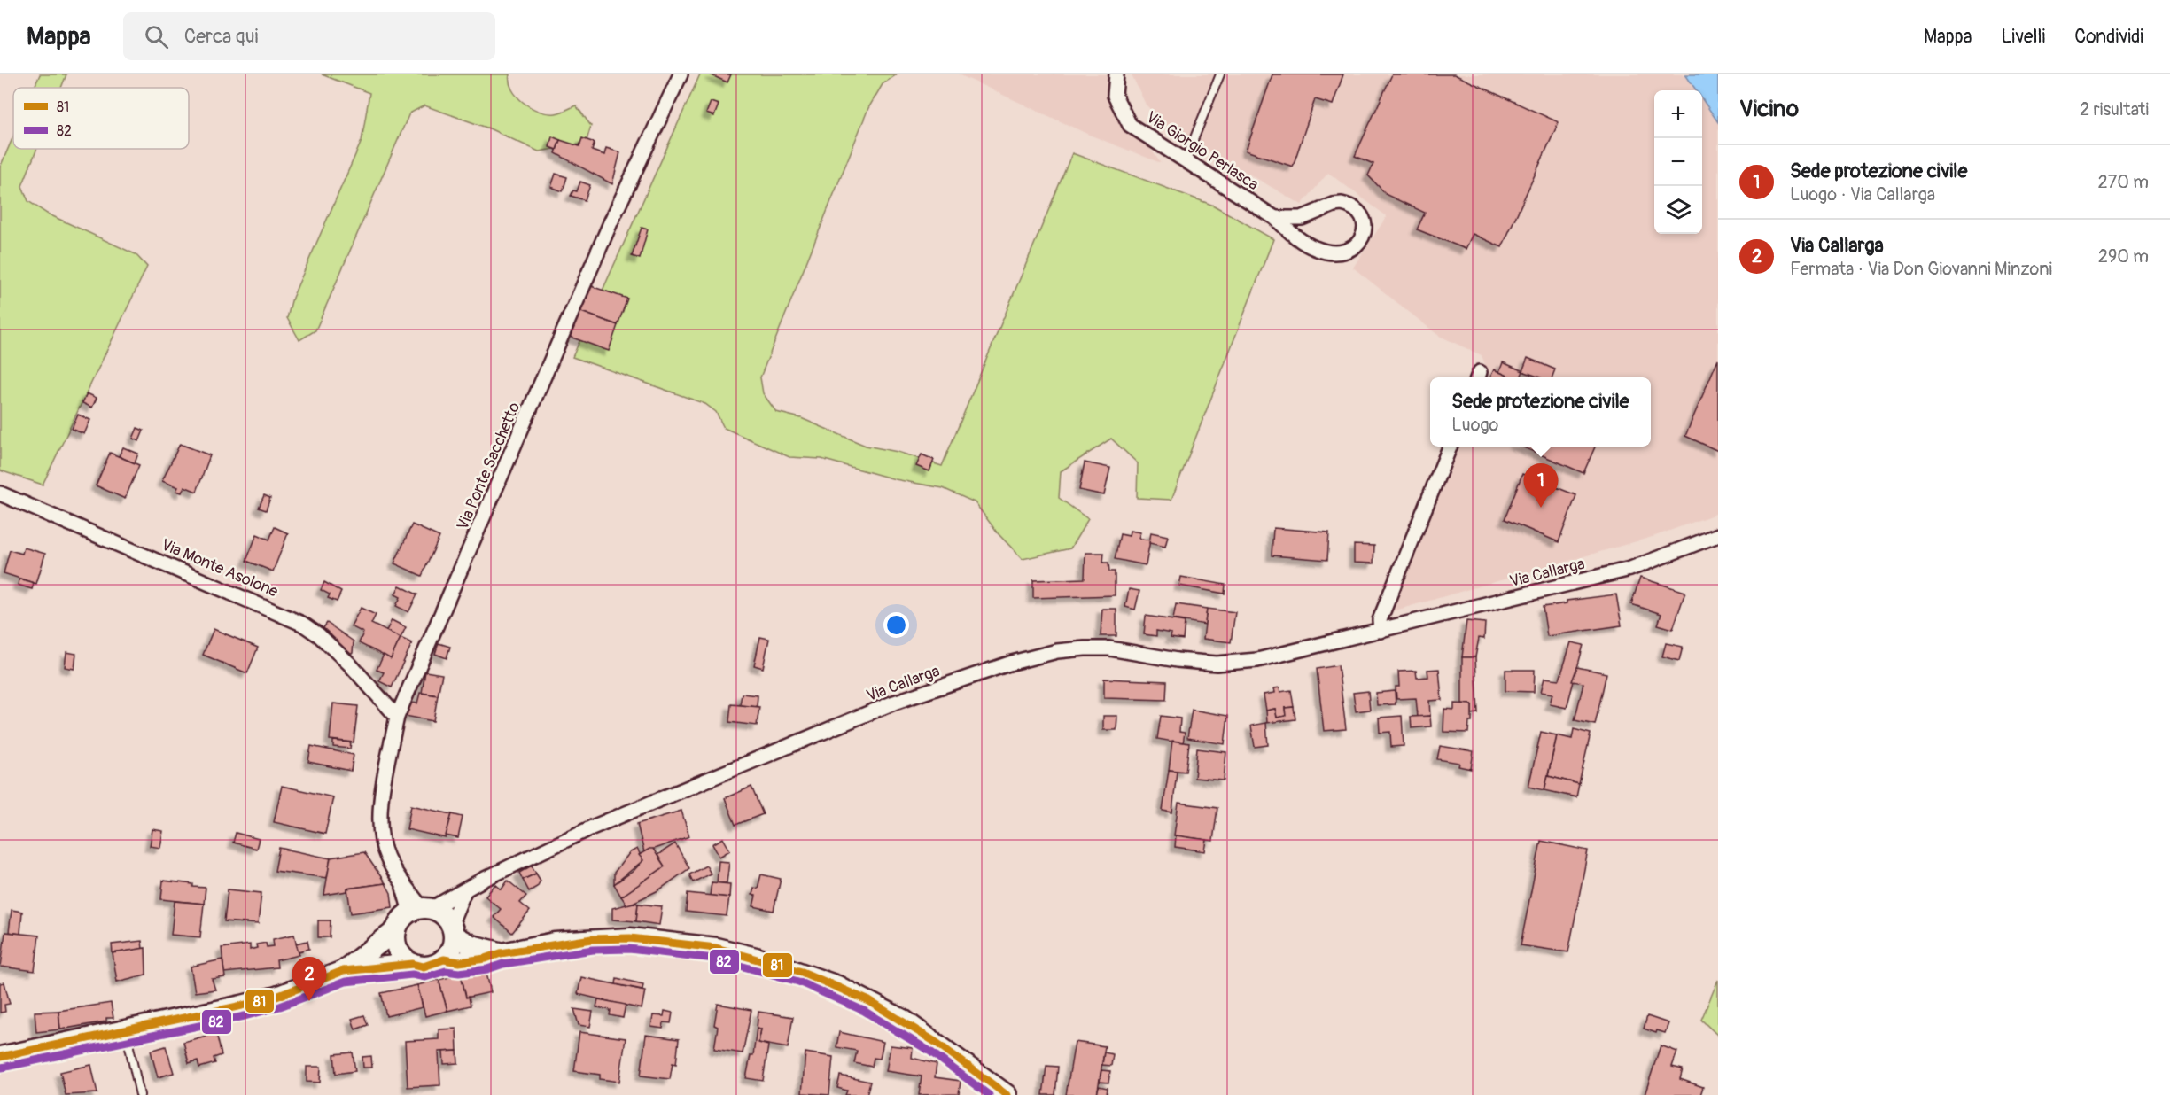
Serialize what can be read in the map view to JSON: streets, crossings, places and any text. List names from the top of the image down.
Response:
{
  "streets": {
    "street": [
      "Via Giorgio Perlasca",
      "Via Ponte Sacchetto",
      "Via Monte Asolone",
      "Via Callarga"
    ]
  },
  "crossings": [
    ["Via Ponte Sacchetto", "Via Monte Asolone"],
    ["Via Ponte Sacchetto", "Via Callarga"]
  ],
  "lines": ["transit line 81", "transit line 82"],
  "legend": ["81", "82"],
  "page": {
    "header": "Mappa",
    "search": "Cerca qui",
    "nav": ["Mappa", "Livelli", "Condividi"],
    "heading": ["Vicino", "2 risultati"],
    "map_buttons": ["+", "−"],
    "list": [
      {
        "mark": "1",
        "name": "Sede protezione civile",
        "note": "Luogo · Via Callarga",
        "value": "270 m"
      },
      {
        "mark": "2",
        "name": "Via Callarga",
        "note": "Fermata · Via Don Giovanni Minzoni",
        "value": "290 m"
      }
    ],
    "popup": ["Sede protezione civile", "Luogo"],
    "pins": ["1", "2"]
  }
}
